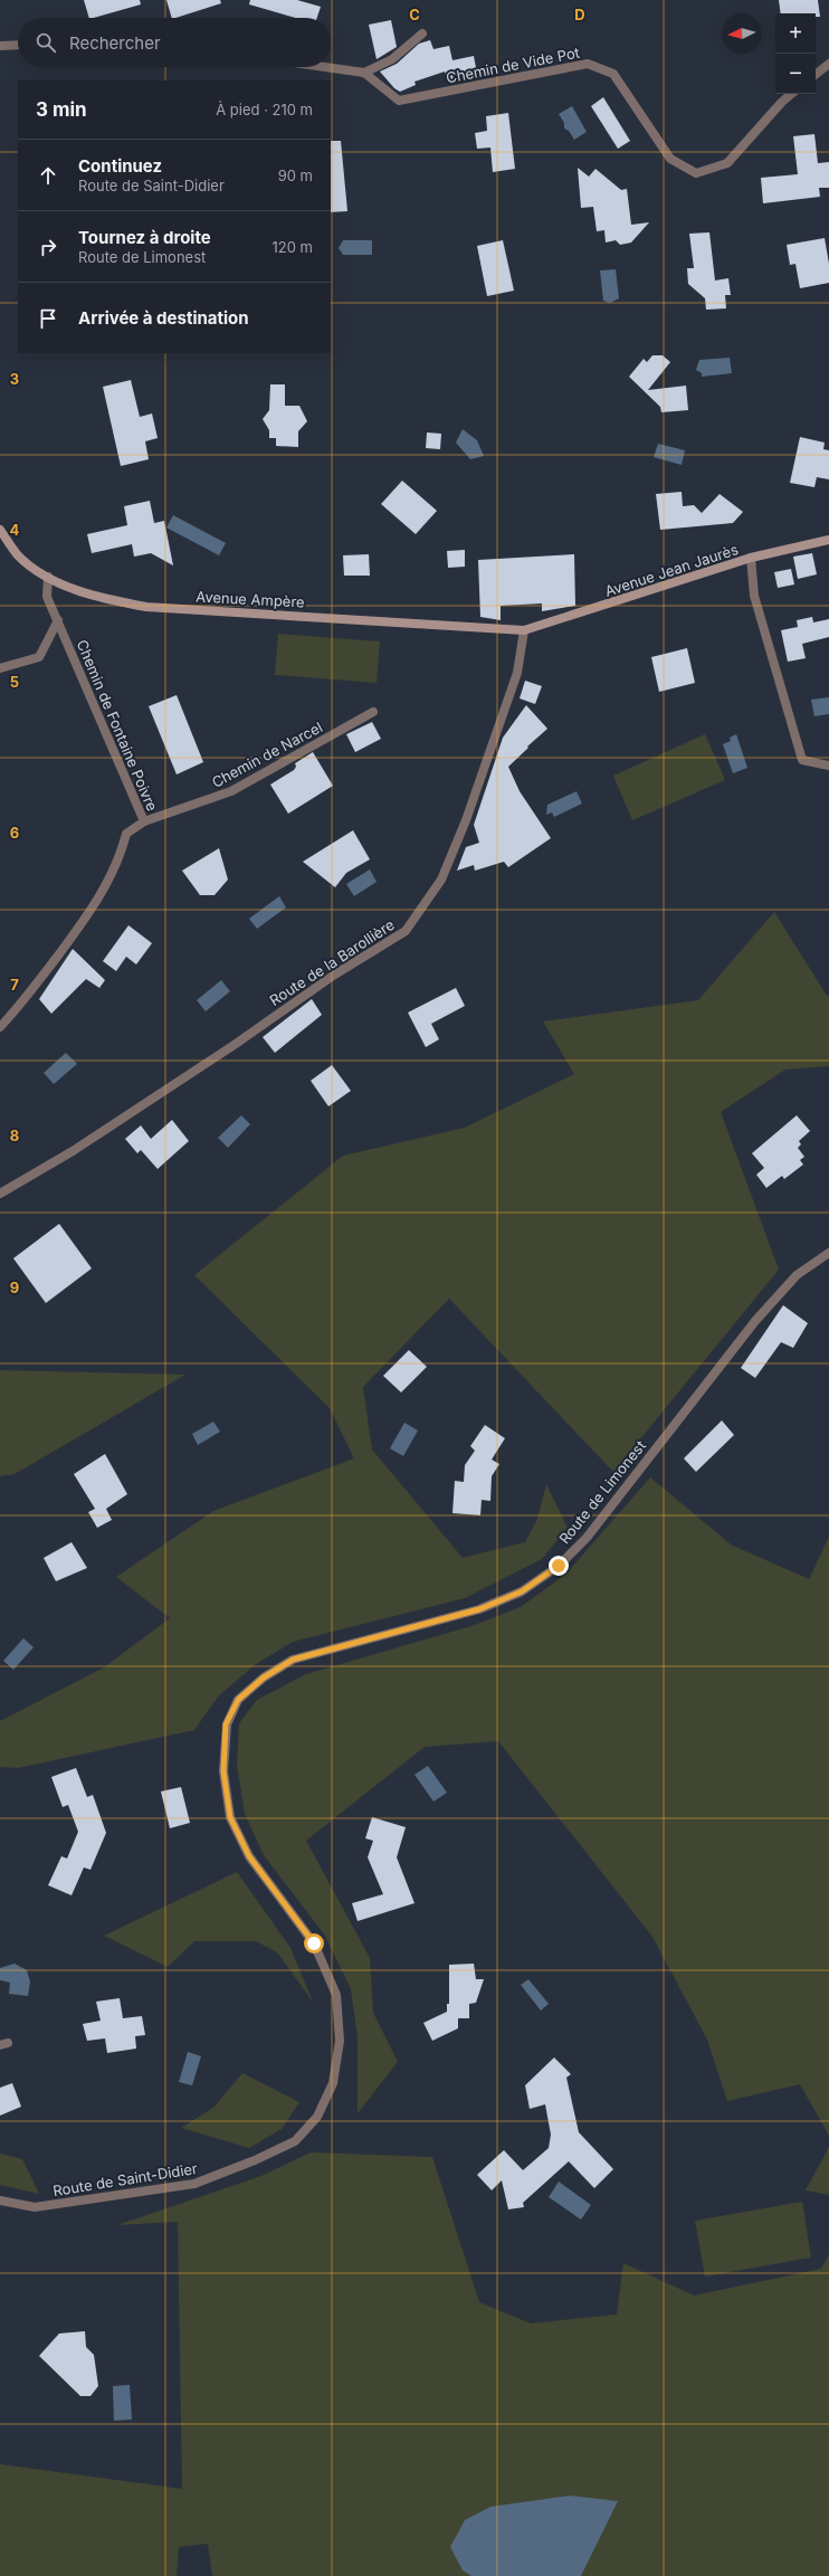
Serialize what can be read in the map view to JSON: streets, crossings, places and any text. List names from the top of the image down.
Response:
{
  "streets": {
    "main road": ["Avenue Jean Jaurès", "Avenue Ampère"],
    "street": [
      "Chemin de Vide Pot",
      "Chemin de Fontaine Poivre",
      "Chemin de Narcel",
      "Route de la Barollière",
      "Route de Limonest",
      "Route de Saint-Didier"
    ]
  },
  "crossings": [
    ["Avenue Jean Jaurès", "Avenue Ampère"],
    ["Avenue Jean Jaurès", "Route de la Barollière"],
    ["Avenue Ampère", "Chemin de Fontaine Poivre"],
    ["Avenue Ampère", "Route de la Barollière"],
    ["Chemin de Fontaine Poivre", "Chemin de Narcel"],
    ["Route de Limonest", "Route de Saint-Didier"]
  ],
  "north": "left",
  "page": {
    "map_buttons": ["+", "−"],
    "search": "Rechercher",
    "heading": ["3 min", "À pied · 210 m"],
    "list": [
      ["Continuez", "Route de Saint-Didier", "90 m"],
      ["Tournez à droite", "Route de Limonest", "120 m"],
      "Arrivée à destination"
    ]
  },
  "grid": {
    "columns": ["C", "D"],
    "rows": [
      "3",
      "4",
      "5",
      "6",
      "7",
      "8",
      "9"
    ]
  }
}
